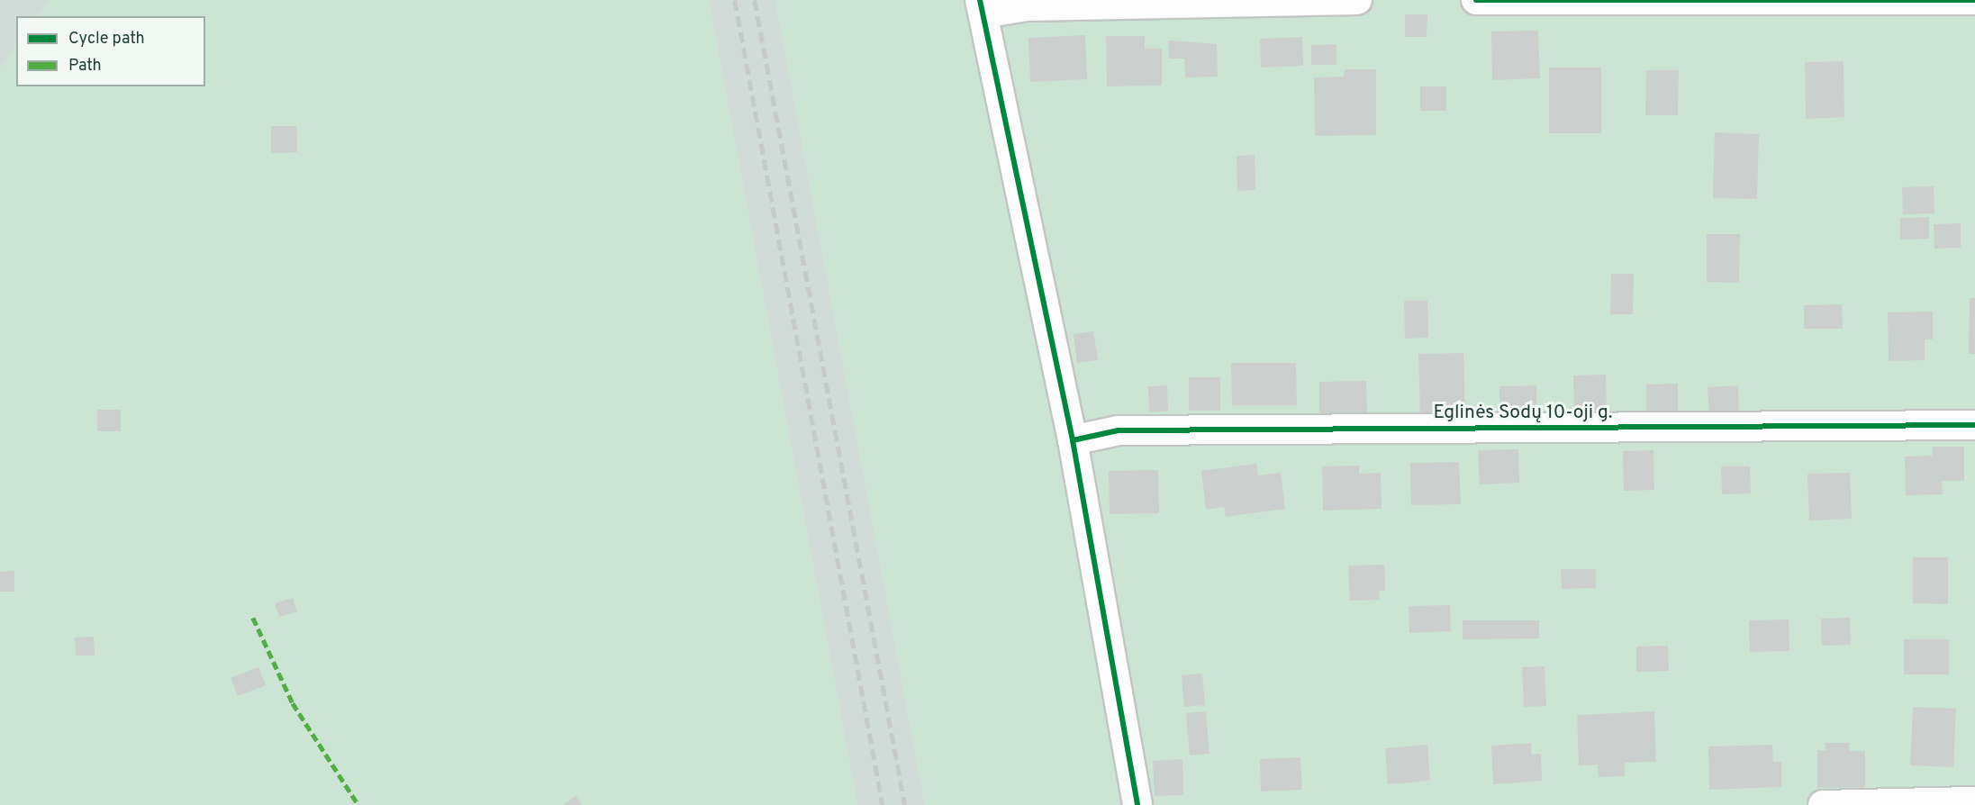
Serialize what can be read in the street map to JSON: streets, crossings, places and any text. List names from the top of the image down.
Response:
{
  "streets": {
    "street": ["Eglinės Sodų 10-oji g."]
  },
  "legend": ["Cycle path", "Path"]
}
